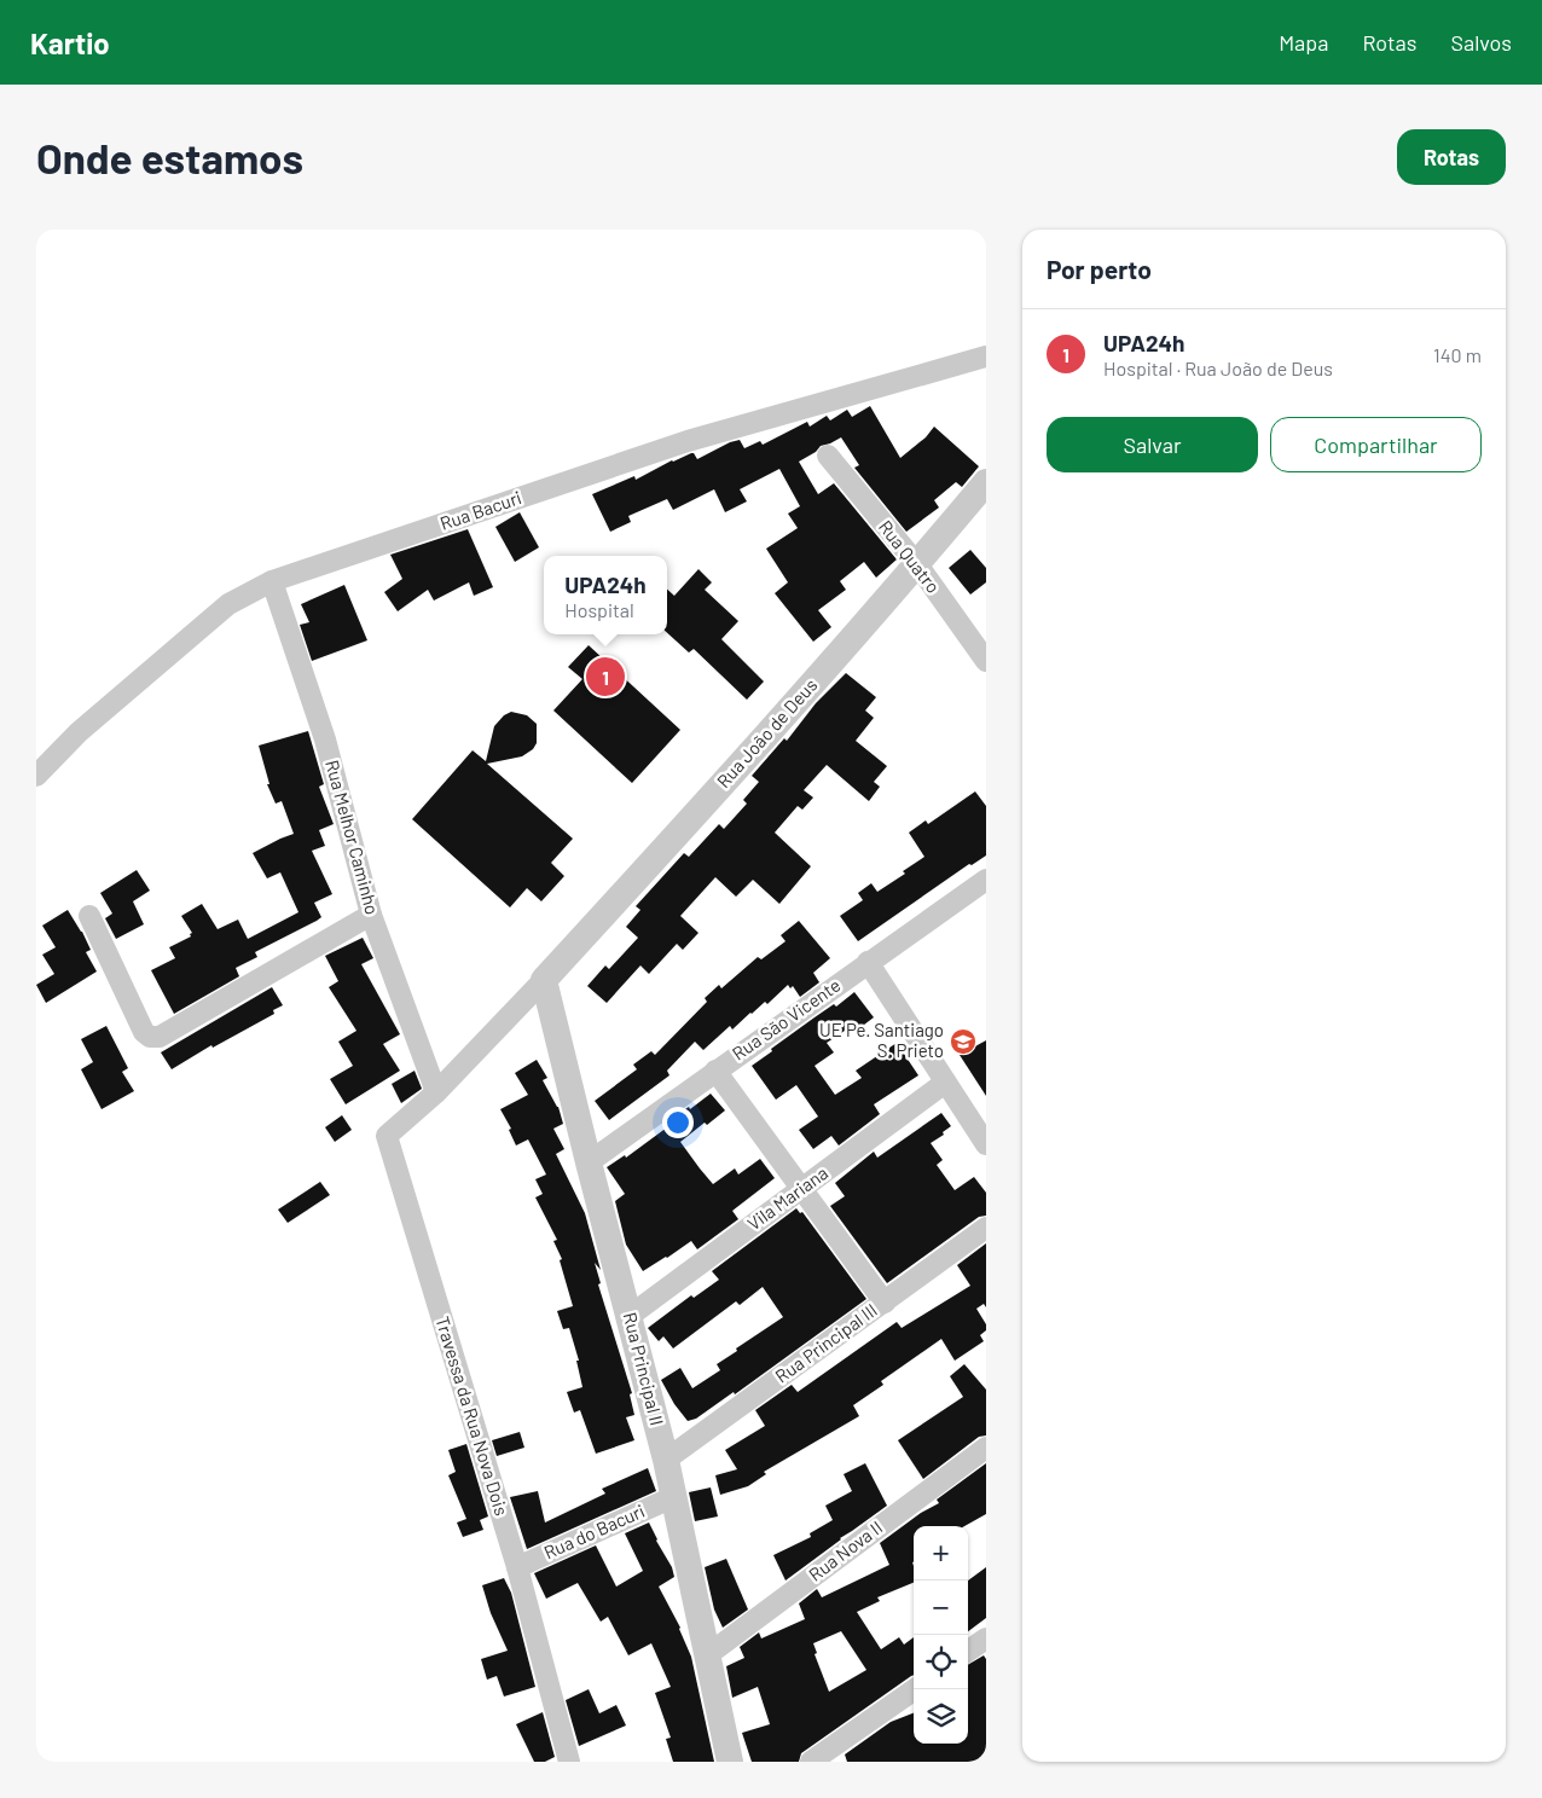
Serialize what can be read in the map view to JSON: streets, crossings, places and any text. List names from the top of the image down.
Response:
{
  "streets": {
    "street": [
      "Rua Bacuri",
      "Rua Quatro",
      "Rua João de Deus",
      "Rua Melhor Caminho",
      "Rua São Vicente",
      "Vila Mariana",
      "Rua Principal III",
      "Rua Principal II",
      "Travessa da Rua Nova Dois",
      "Rua do Bacuri",
      "Rua Nova II"
    ]
  },
  "crossings": [
    ["Rua Bacuri", "Rua Melhor Caminho"],
    ["Rua Quatro", "Rua João de Deus"],
    ["Rua João de Deus", "Rua Principal II"],
    ["Rua Melhor Caminho", "Travessa da Rua Nova Dois"],
    ["Rua São Vicente", "Rua Principal II"],
    ["Vila Mariana", "Rua Principal II"],
    ["Rua Principal III", "Rua Principal II"],
    ["Rua Principal II", "Rua do Bacuri"],
    ["Rua Principal II", "Rua Nova II"],
    ["Travessa da Rua Nova Dois", "Rua do Bacuri"]
  ],
  "places": {
    "school or university": ["UE Pe. Santiago S. Prieto"]
  },
  "page": {
    "header": "Kartio",
    "nav": ["Mapa", "Rotas", "Salvos"],
    "buttons": [
      "Rotas",
      ["Salvar", "Compartilhar"]
    ],
    "title": "Onde estamos",
    "heading": "Por perto",
    "list": [
      {
        "mark": "1",
        "name": "UPA24h",
        "note": "Hospital · Rua João de Deus",
        "value": "140 m"
      }
    ],
    "popup": ["UPA24h", "Hospital"],
    "pins": "1",
    "map_buttons": ["+", "−"]
  }
}
